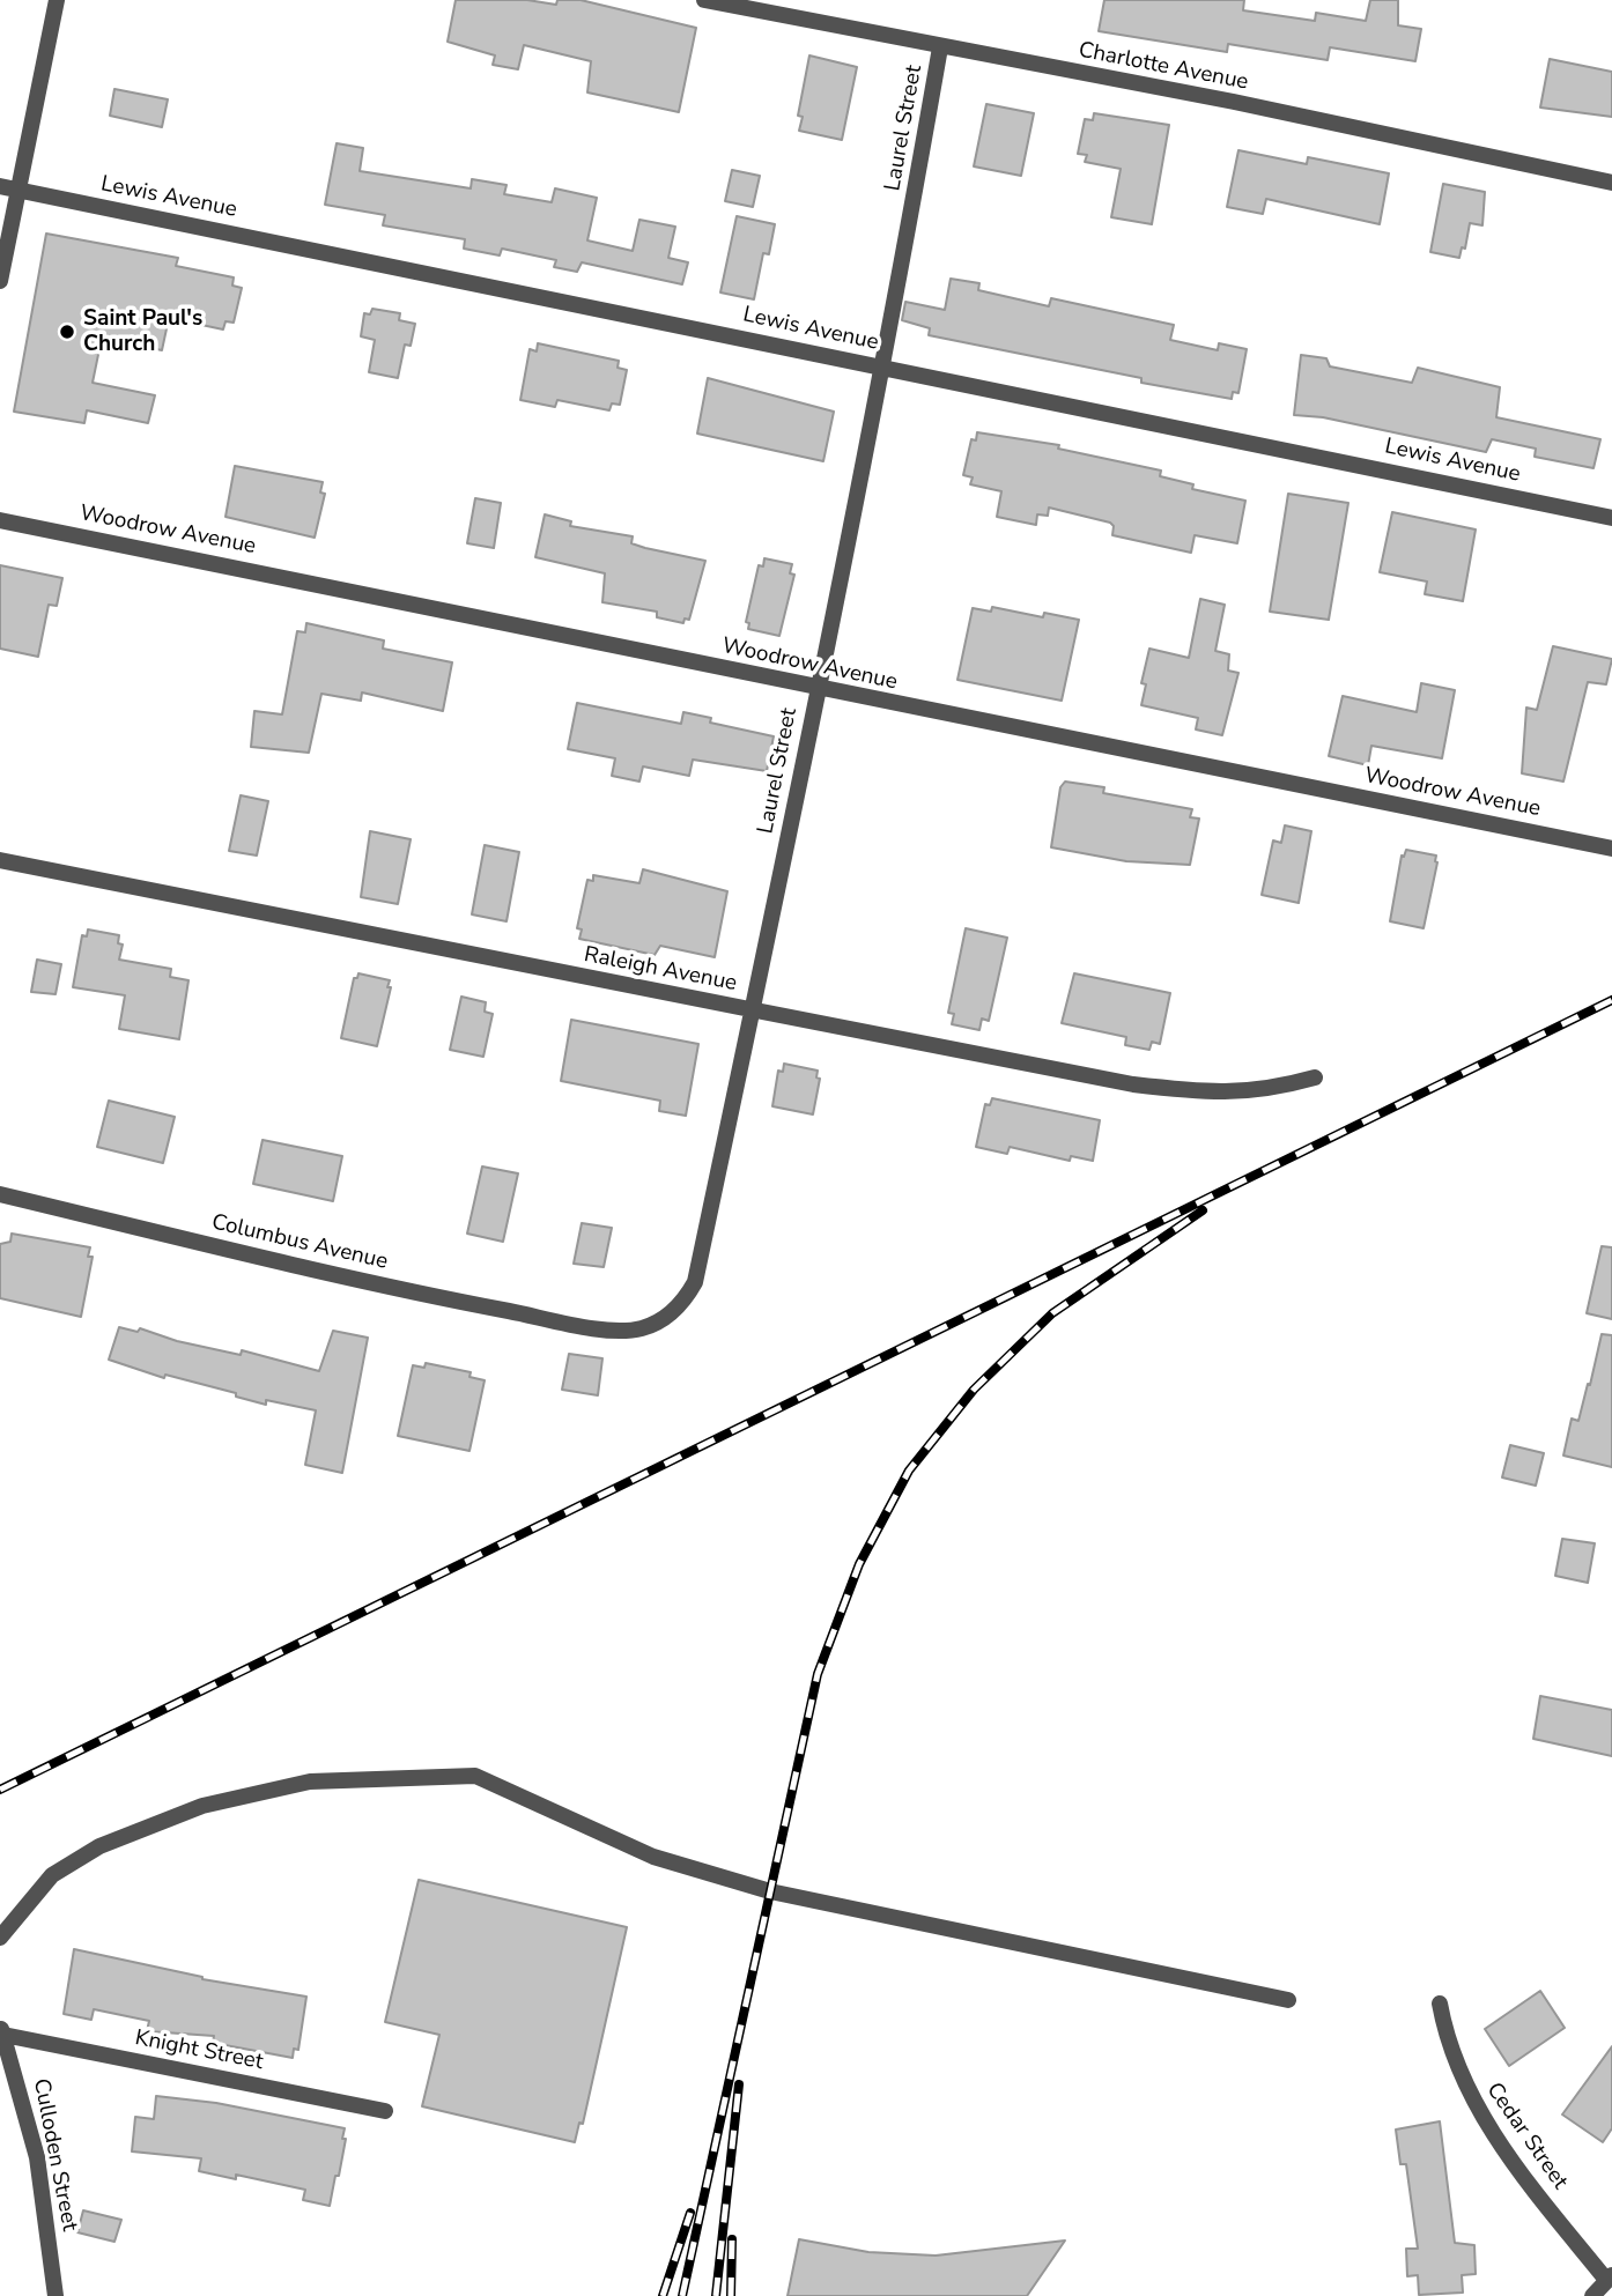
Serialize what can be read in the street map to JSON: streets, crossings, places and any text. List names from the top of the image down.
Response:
{
  "streets": {
    "street": [
      "Charlotte Avenue",
      "Laurel Street",
      "Lewis Avenue",
      "Woodrow Avenue",
      "Raleigh Avenue",
      "Columbus Avenue",
      "Knight Street",
      "Cedar Street",
      "Culloden Street"
    ]
  },
  "crossings": [
    ["Charlotte Avenue", "Laurel Street"],
    ["Laurel Street", "Lewis Avenue"],
    ["Laurel Street", "Woodrow Avenue"],
    ["Laurel Street", "Raleigh Avenue"],
    ["Laurel Street", "Columbus Avenue"],
    ["Knight Street", "Culloden Street"]
  ],
  "places": ["Saint Paul's Church"]
}
